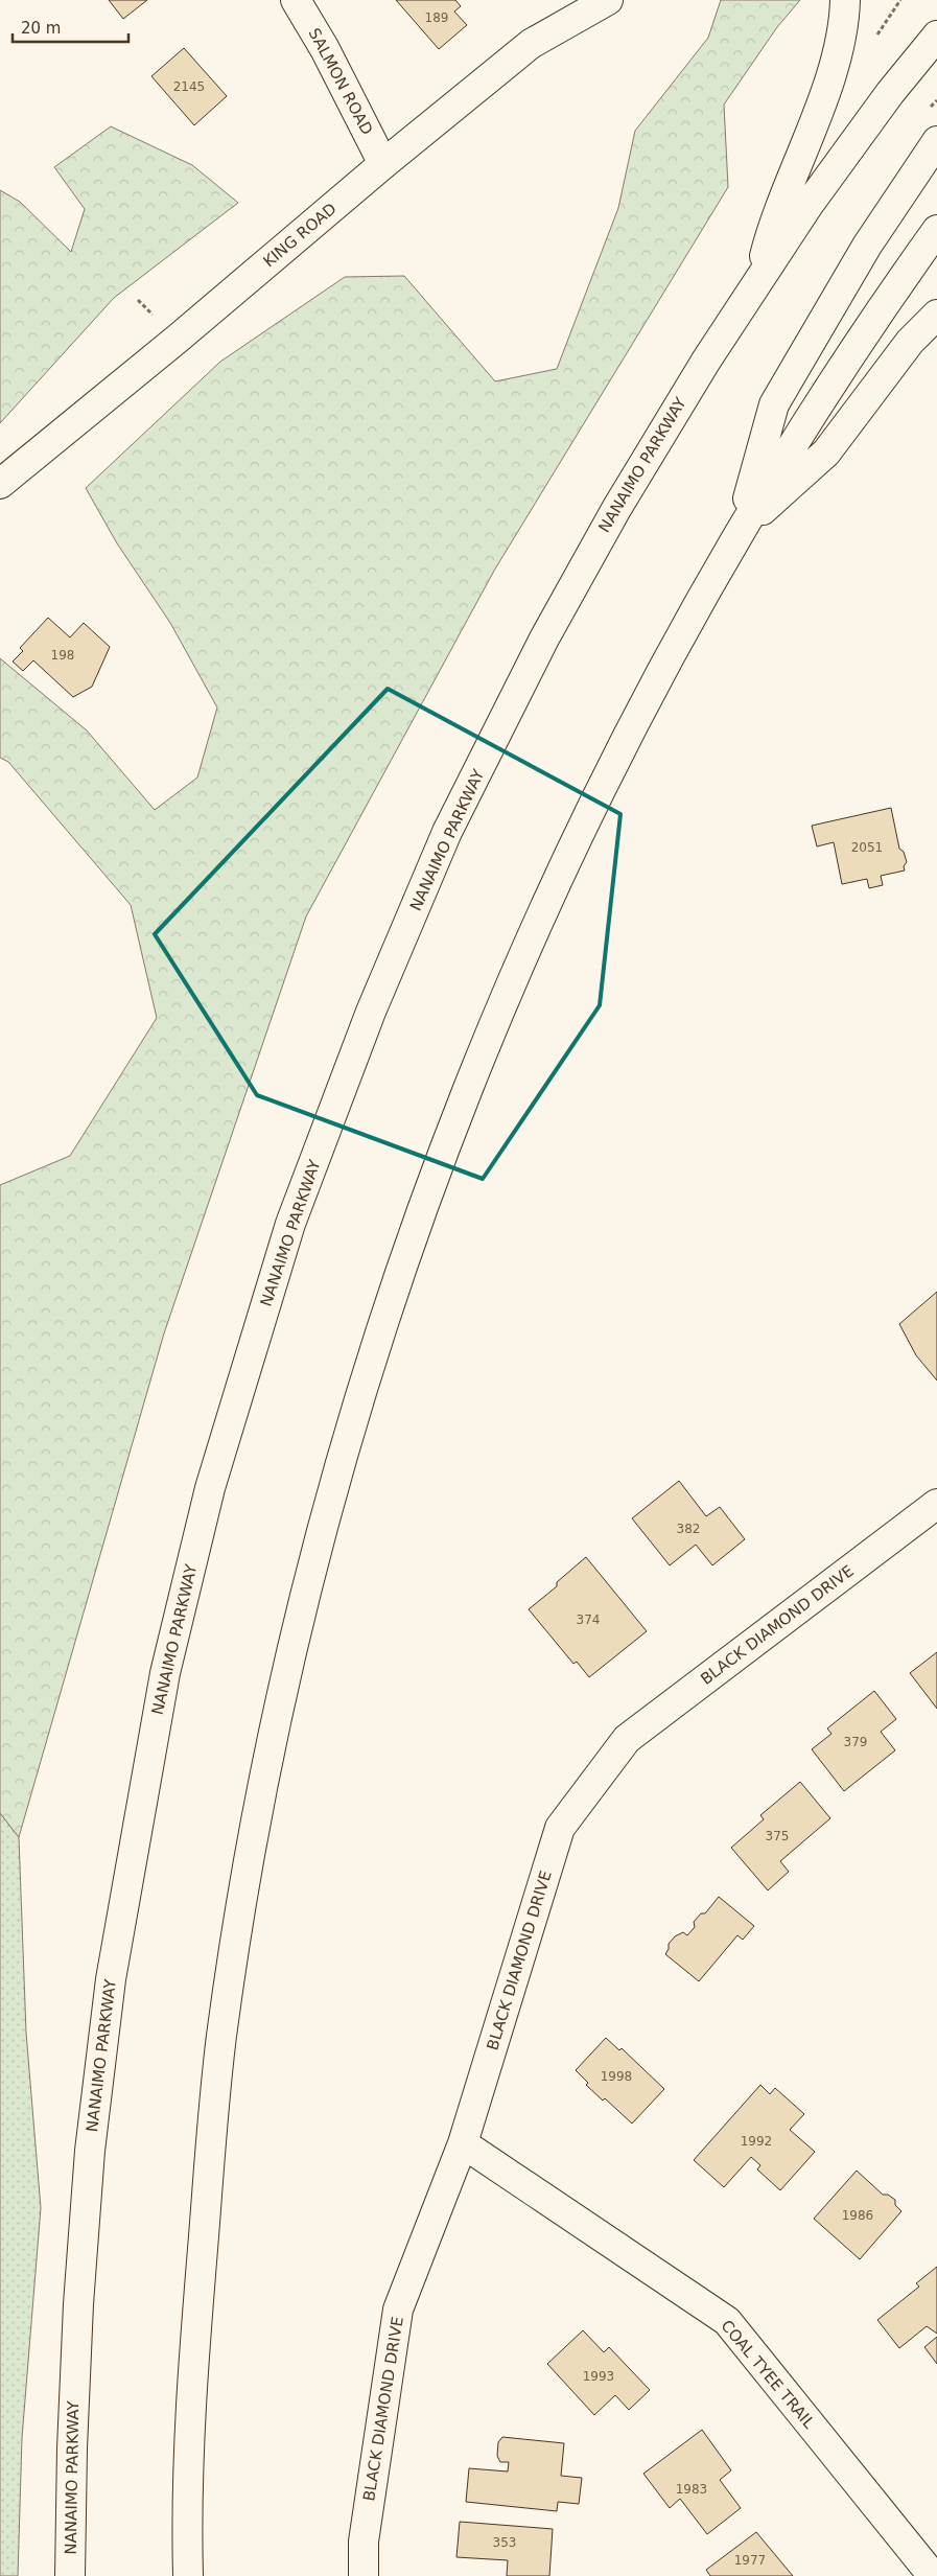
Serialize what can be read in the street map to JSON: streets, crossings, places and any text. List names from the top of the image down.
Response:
{
  "streets": {
    "main road": [
      "SALMON ROAD",
      "KING ROAD",
      "NANAIMO PARKWAY",
      "BLACK DIAMOND DRIVE",
      "COAL TYEE TRAIL"
    ]
  },
  "crossings": [
    ["SALMON ROAD", "KING ROAD"],
    ["BLACK DIAMOND DRIVE", "COAL TYEE TRAIL"]
  ],
  "house_numbers": [
    "189",
    "2145",
    "198",
    "2051",
    "382",
    "374",
    "379",
    "375",
    "1998",
    "1992",
    "1986",
    "1993",
    "1983",
    "353",
    "1977"
  ],
  "scale_bar": "20 m"
}
